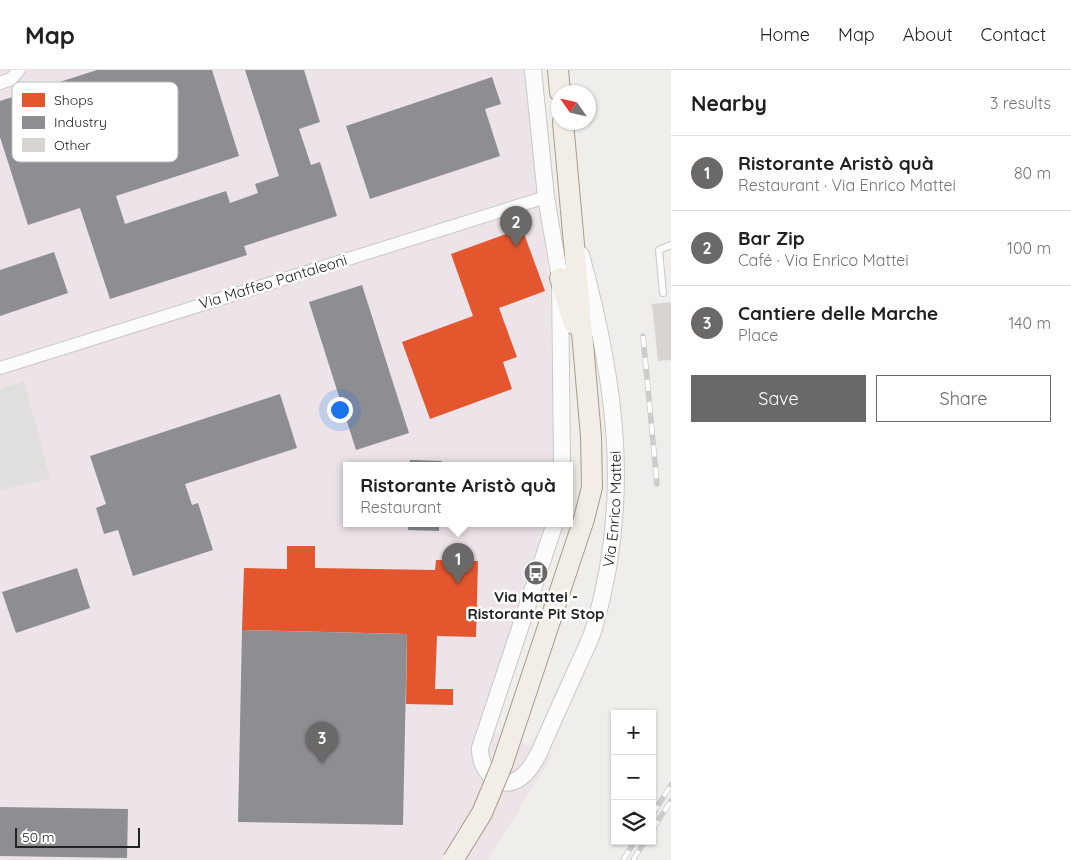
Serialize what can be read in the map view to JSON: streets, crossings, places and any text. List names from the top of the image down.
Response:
{
  "streets": {
    "main road": ["Via Enrico Mattei"],
    "street": ["Via Maffeo Pantaleoni"]
  },
  "places": {
    "bus stop": ["Via Mattei - Ristorante Pit Stop"]
  },
  "legend": ["Shops", "Industry", "Other"],
  "scale_bar": "50 m",
  "north": "top left",
  "page": {
    "header": "Map",
    "nav": [
      "Home",
      "Map",
      "About",
      "Contact"
    ],
    "heading": ["Nearby", "3 results"],
    "list": [
      {
        "mark": "1",
        "name": "Ristorante Aristò quà",
        "note": "Restaurant · Via Enrico Mattei",
        "value": "80 m"
      },
      {
        "mark": "2",
        "name": "Bar Zip",
        "note": "Café · Via Enrico Mattei",
        "value": "100 m"
      },
      {
        "mark": "3",
        "name": "Cantiere delle Marche",
        "note": "Place",
        "value": "140 m"
      }
    ],
    "pins": ["2", "1", "3"],
    "buttons": ["Save", "Share"],
    "popup": ["Ristorante Aristò quà", "Restaurant"],
    "map_buttons": ["+", "−"],
    "scale": "50 m"
  }
}
